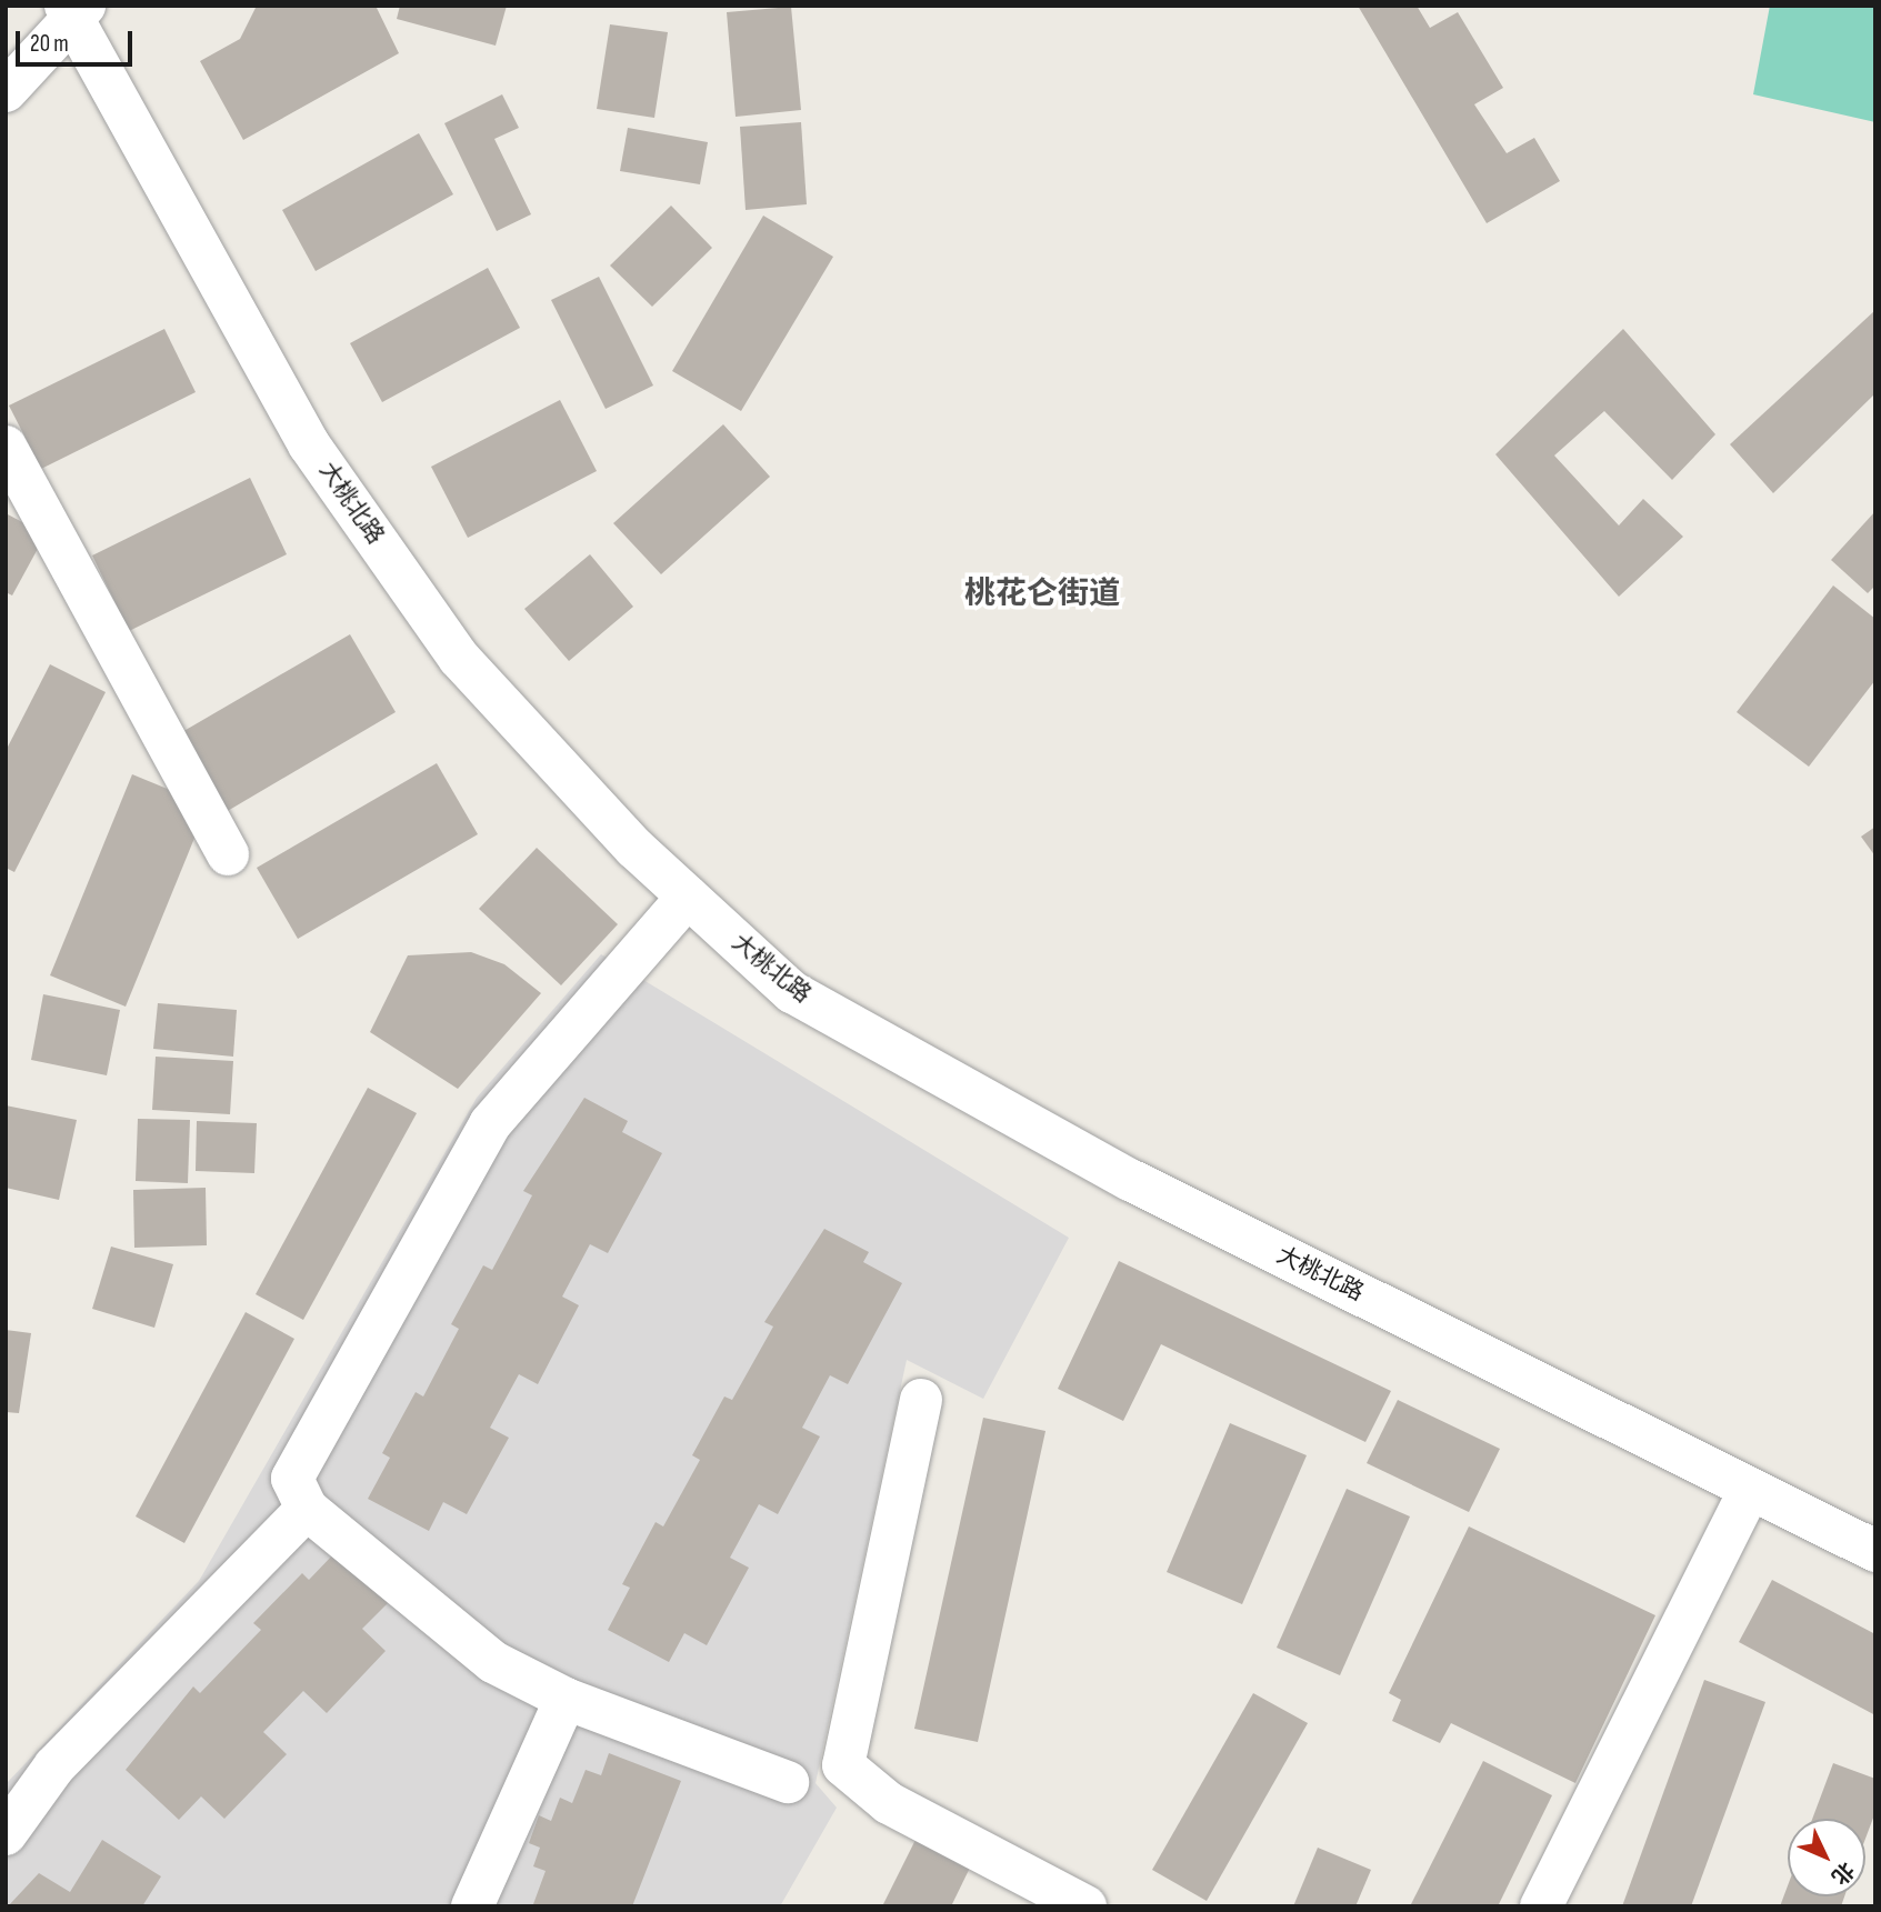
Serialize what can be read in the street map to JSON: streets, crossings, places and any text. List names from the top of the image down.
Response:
{
  "streets": {
    "street": ["大桃北路"]
  },
  "districts": ["桃花仑街道"],
  "scale_bar": "20 m",
  "north": "bottom right"
}
